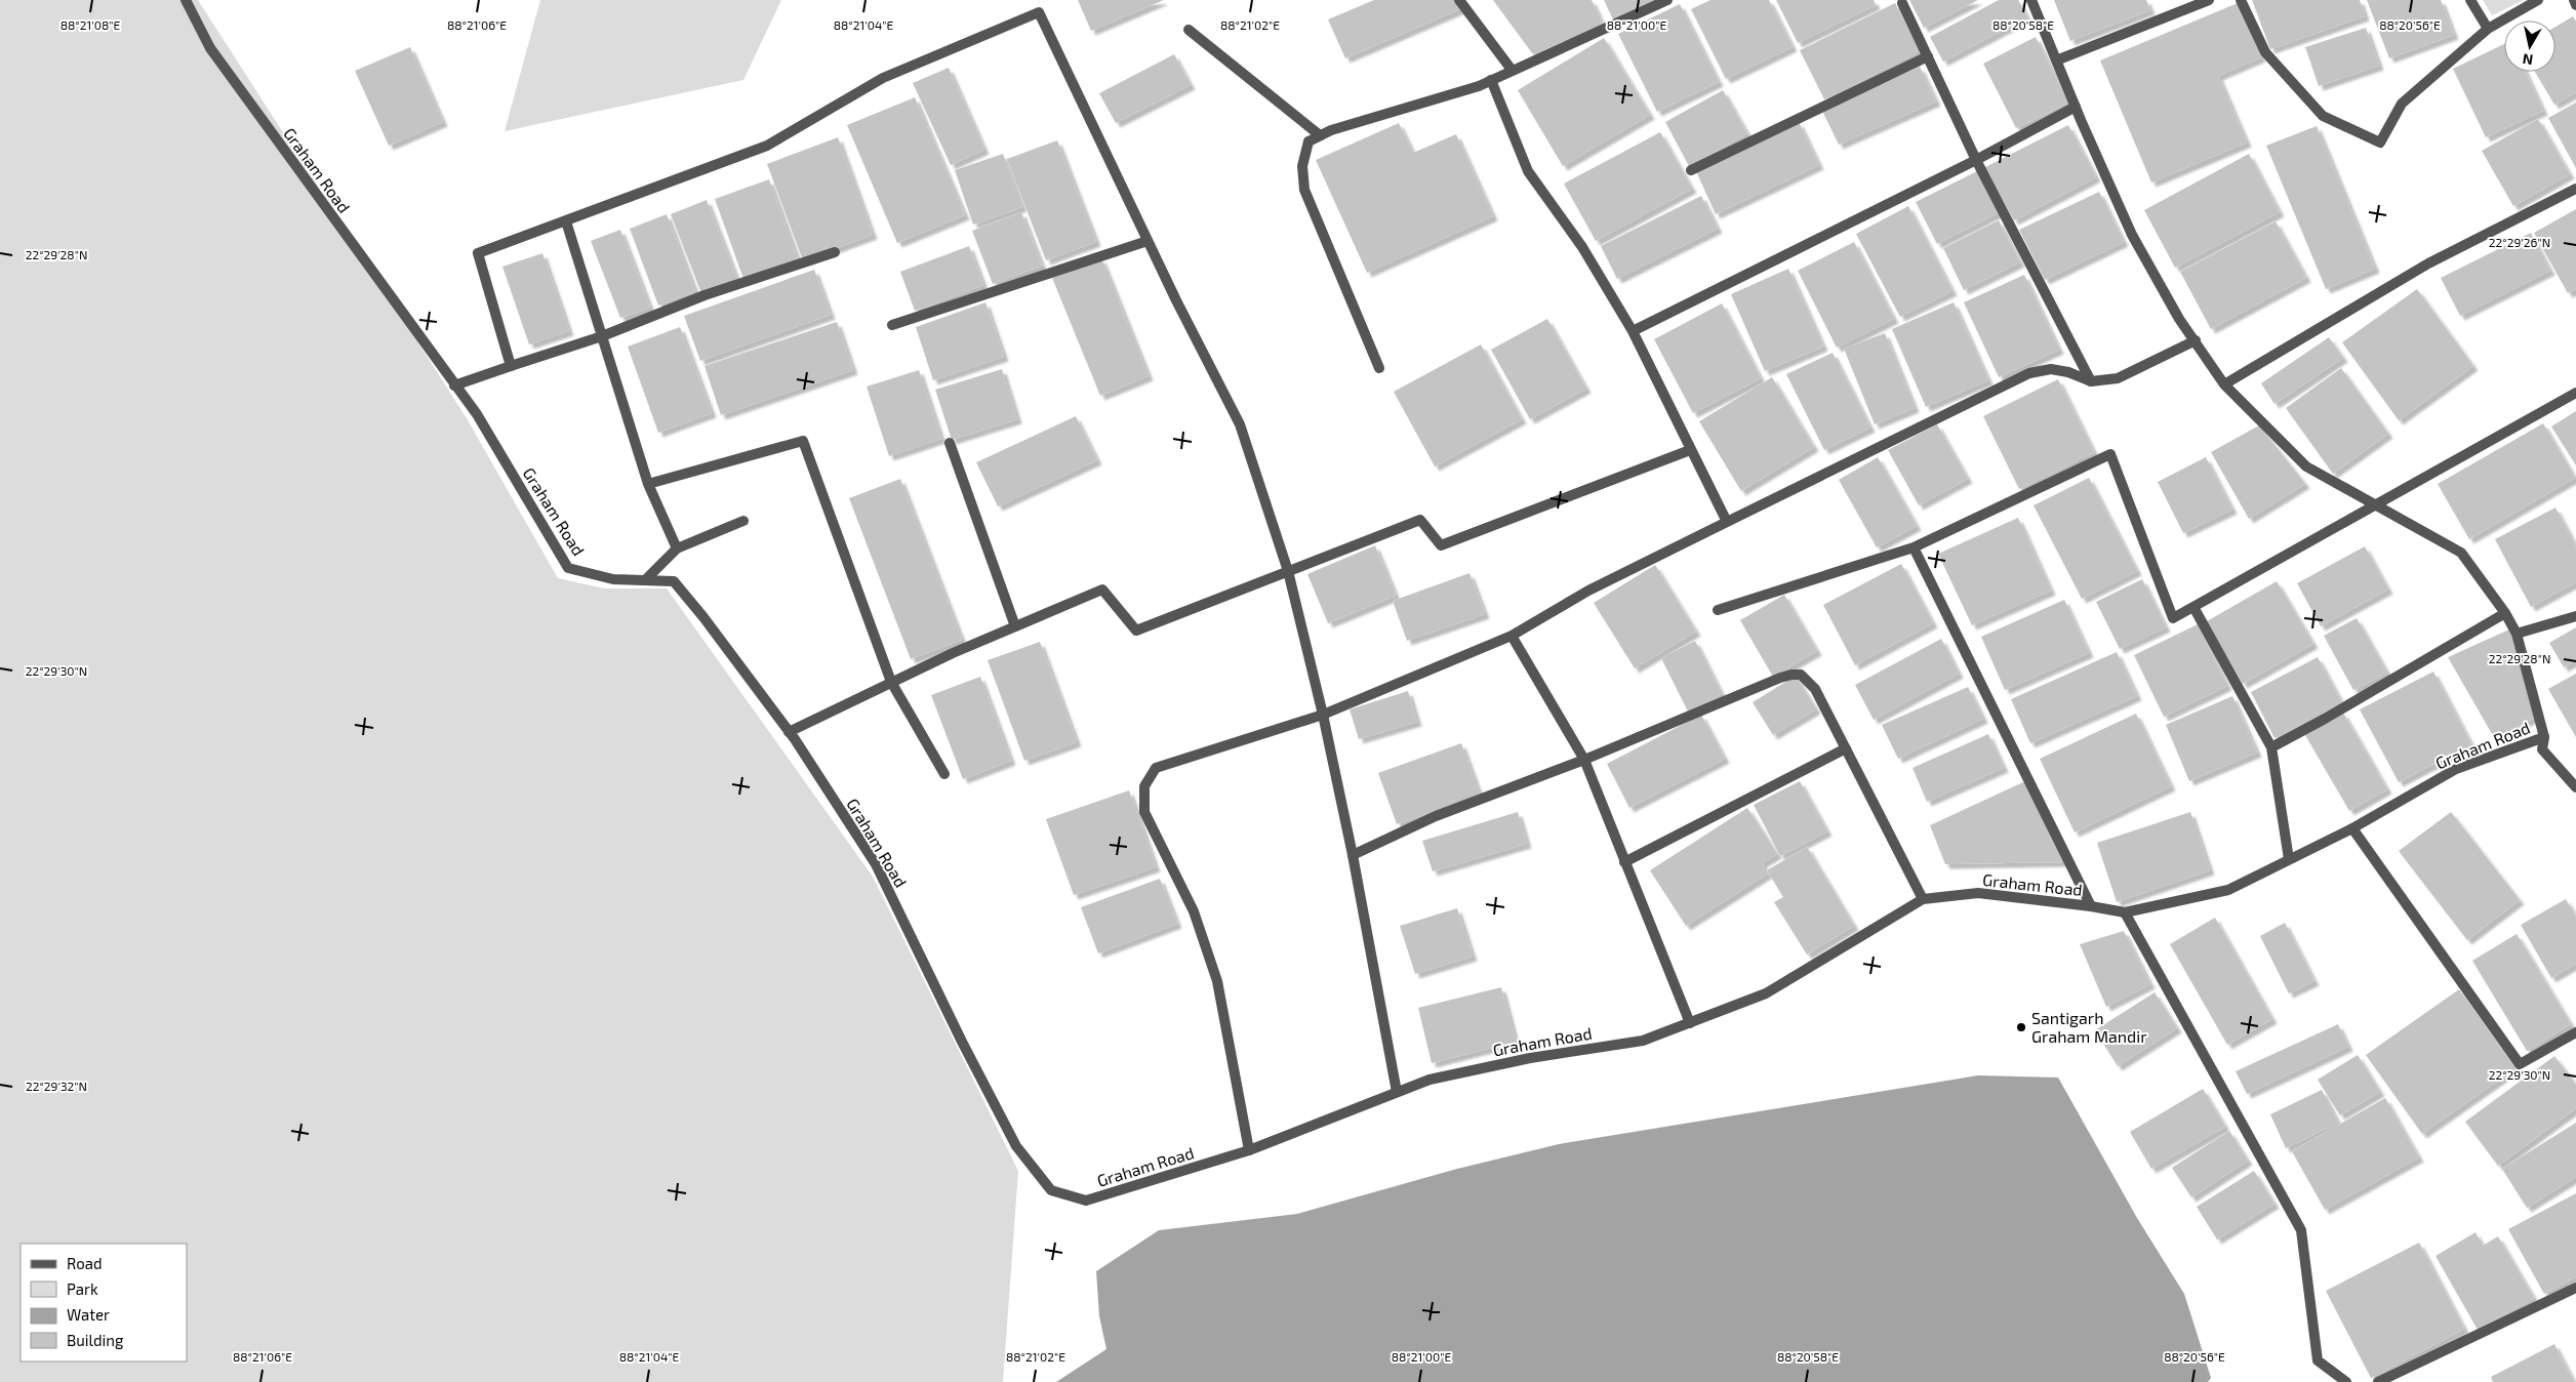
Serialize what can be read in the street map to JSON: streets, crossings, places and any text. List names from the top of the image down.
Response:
{
  "streets": {
    "street": ["Graham Road"]
  },
  "places": ["Santigarh Graham Mandir"],
  "legend": [
    "Road",
    "Park",
    "Water",
    "Building"
  ],
  "north": "bottom",
  "coordinates": [
    "88°21'06\"E",
    "88°21'04\"E",
    "88°21'02\"E",
    "88°21'00\"E",
    "88°20'58\"E",
    "88°20'56\"E",
    "88°21'08\"E",
    "22°29'26\"N",
    "22°29'28\"N",
    "22°29'30\"N",
    "22°29'32\"N"
  ]
}
